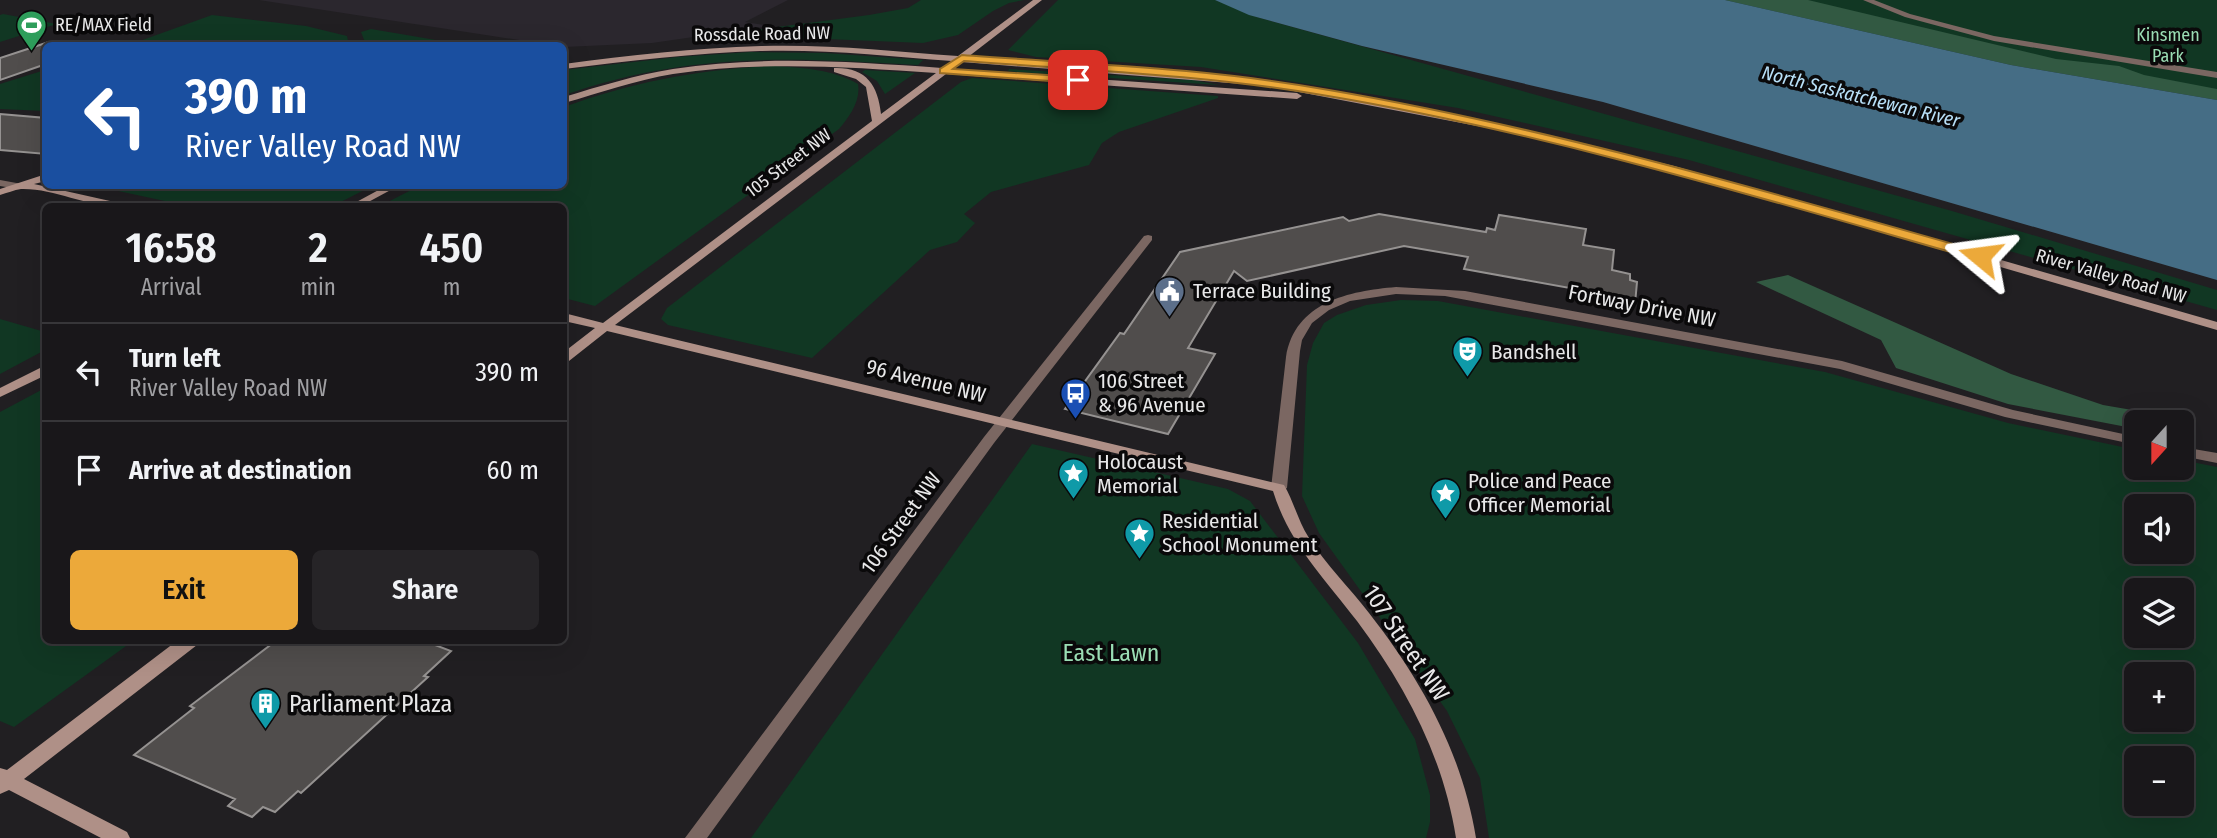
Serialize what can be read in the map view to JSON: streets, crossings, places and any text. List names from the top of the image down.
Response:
{
  "streets": {
    "main road": [
      "Rossdale Road NW",
      "105 Street NW",
      "River Valley Road NW",
      "96 Avenue NW",
      "107 Street NW"
    ],
    "street": ["Fortway Drive NW", "106 Street NW"]
  },
  "crossings": [
    ["Rossdale Road NW", "105 Street NW"],
    ["Rossdale Road NW", "River Valley Road NW"],
    ["105 Street NW", "River Valley Road NW"],
    ["105 Street NW", "96 Avenue NW"],
    ["Fortway Drive NW", "96 Avenue NW"],
    ["Fortway Drive NW", "107 Street NW"],
    ["96 Avenue NW", "106 Street NW"],
    ["96 Avenue NW", "107 Street NW"]
  ],
  "water": ["North Saskatchewan River"],
  "parks": ["Kinsmen Park", "East Lawn"],
  "places": {
    "sports": ["RE/MAX Field"],
    "public building": ["Terrace Building"],
    "theatre": ["Bandshell"],
    "bus stop": ["106 Street & 96 Avenue"],
    "place": ["Holocaust Memorial", "Police and Peace Officer Memorial", "Residential School Monument"],
    "building": ["Parliament Plaza"]
  },
  "north": "bottom",
  "page": {
    "turn": ["390 m", "River Valley Road NW"],
    "eta": [
      "16:58",
      "Arrival",
      "2",
      "min",
      "450",
      "m"
    ],
    "list": [
      {
        "name": "Turn left",
        "note": "River Valley Road NW",
        "value": "390 m"
      },
      {
        "name": "Arrive at destination",
        "value": "60 m"
      }
    ],
    "map_buttons": ["+", "−"],
    "buttons": ["Exit", "Share"]
  }
}
